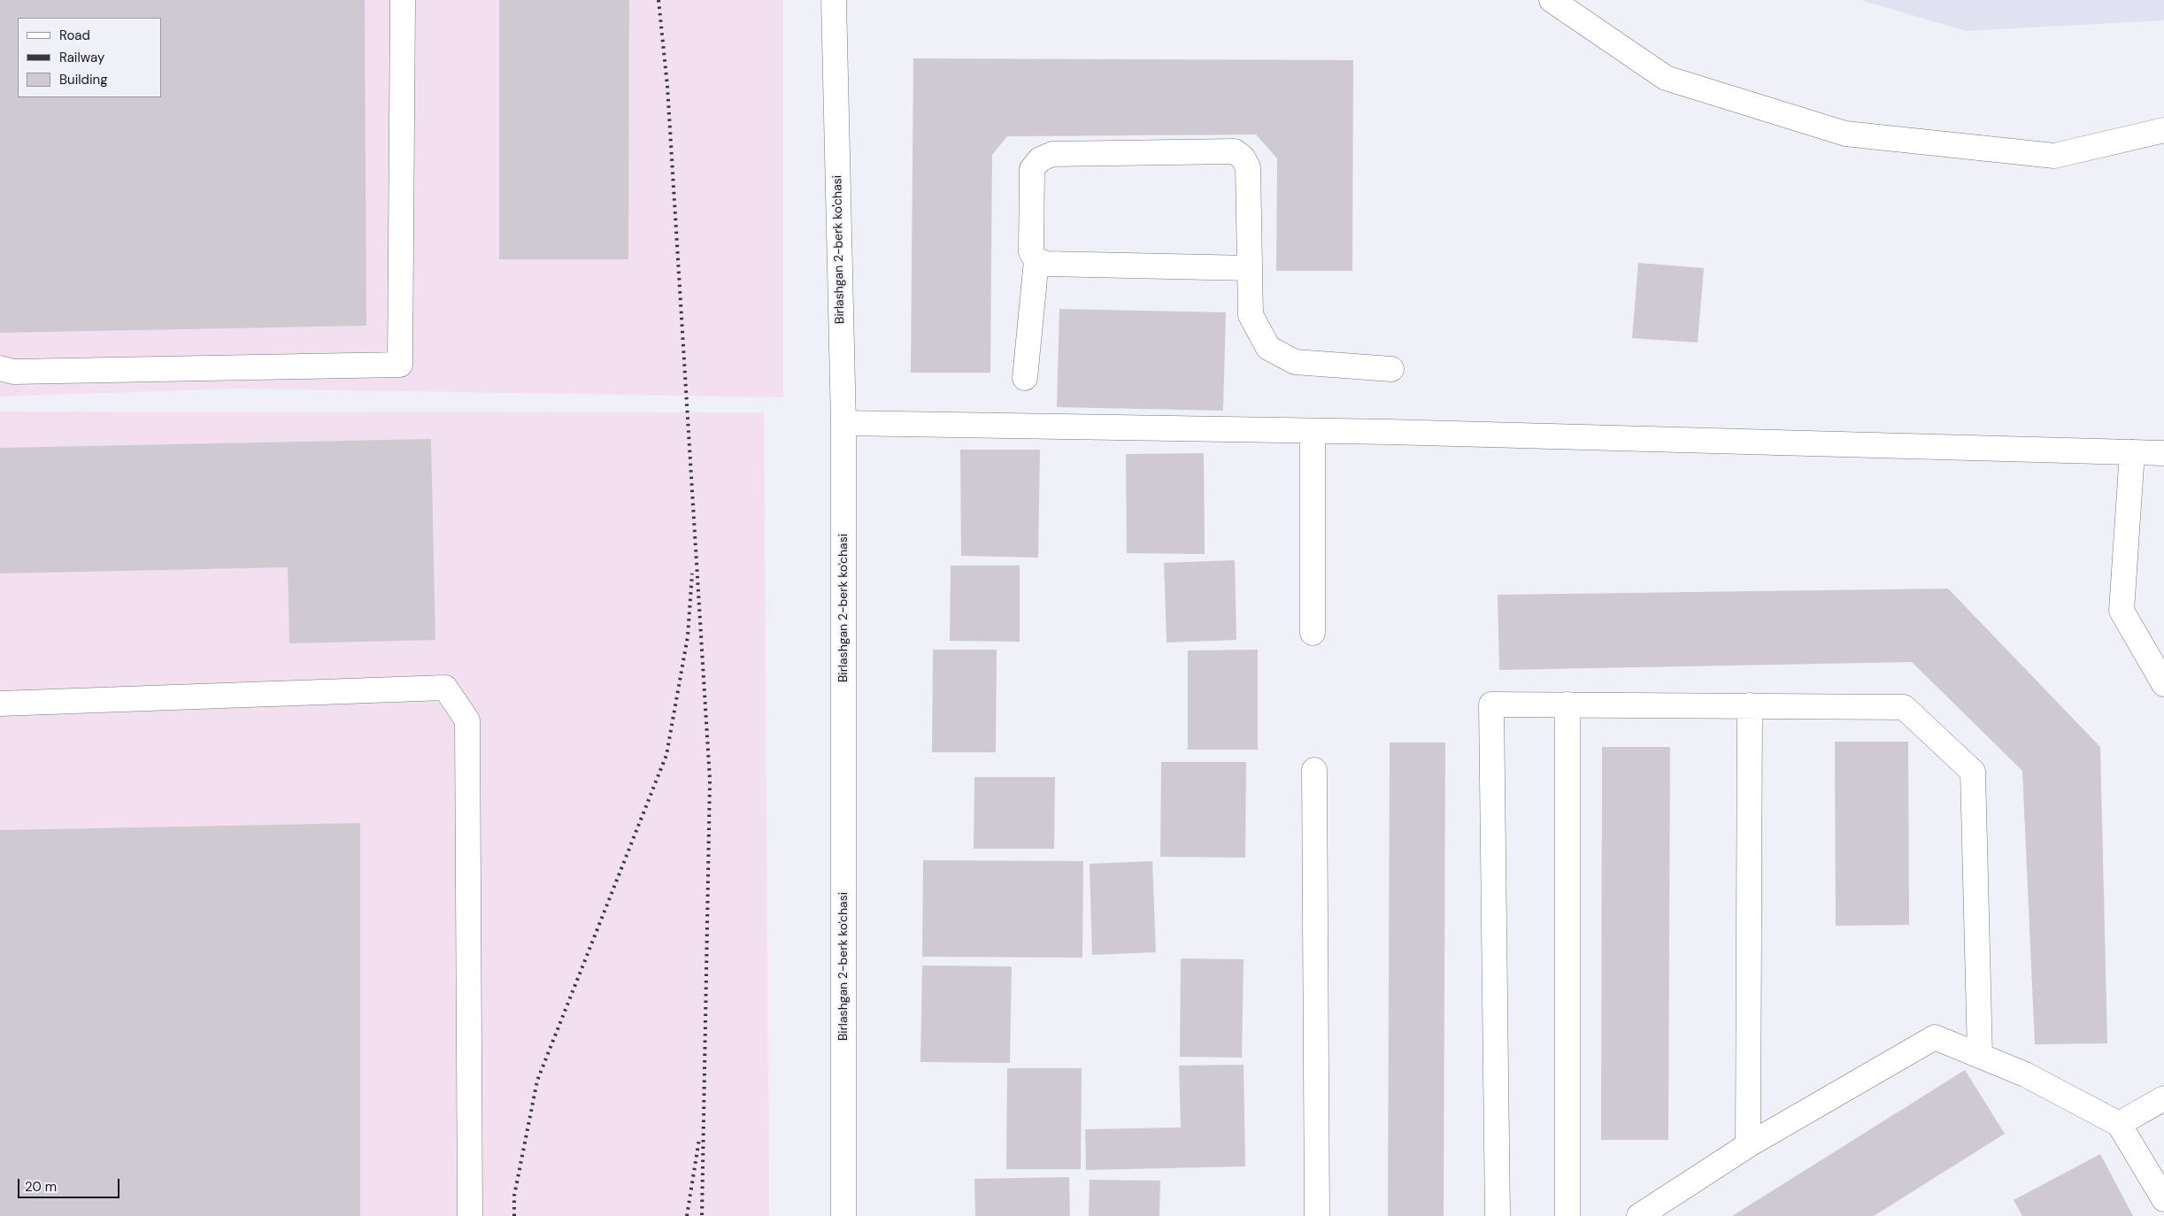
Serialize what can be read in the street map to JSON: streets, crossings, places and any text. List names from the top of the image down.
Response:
{
  "streets": {
    "street": ["Birlashgan 2-berk ko'chasi"]
  },
  "legend": ["Road", "Railway", "Building"],
  "scale_bar": "20 m"
}
